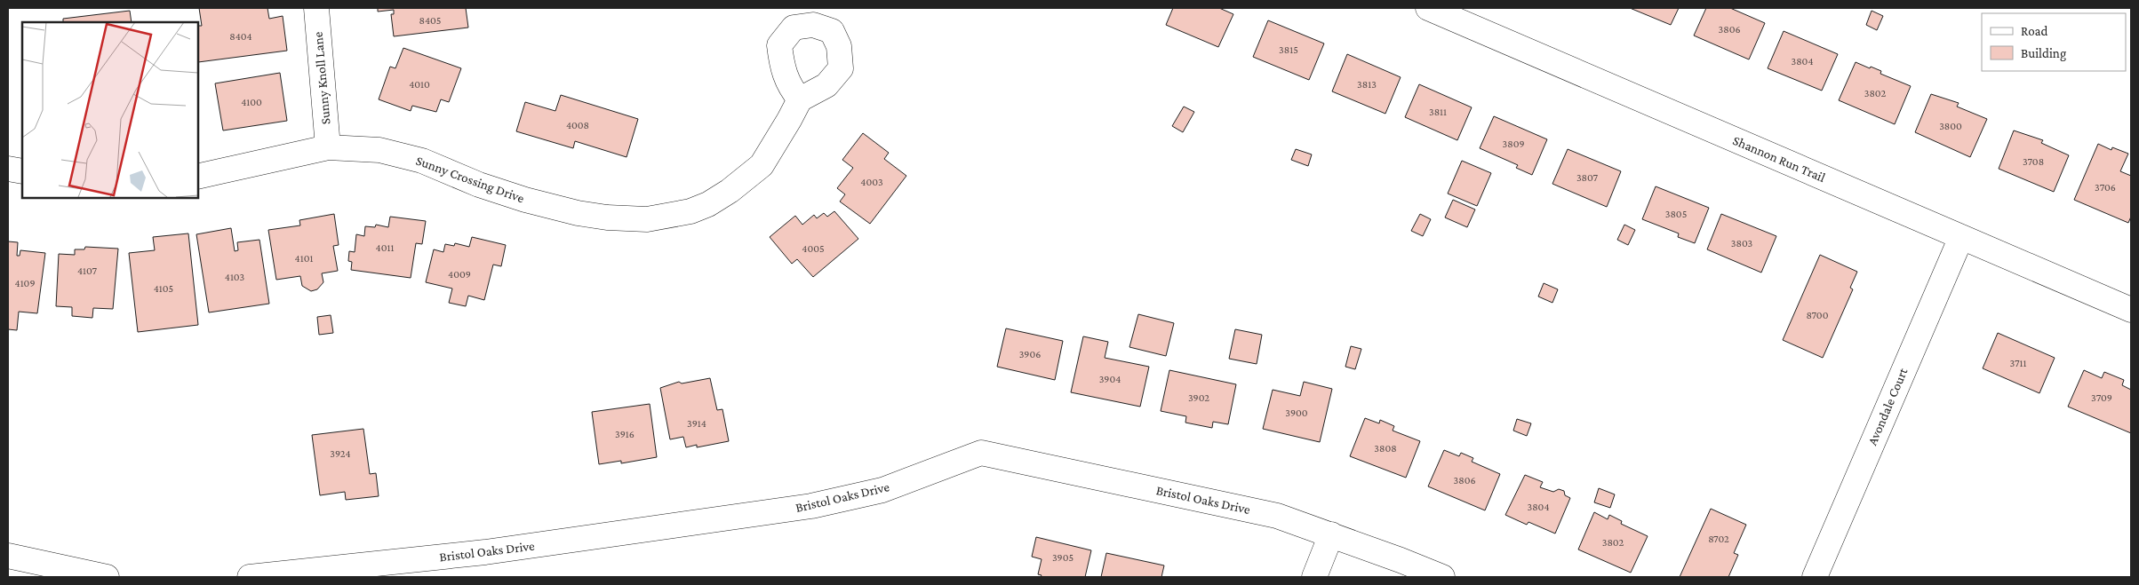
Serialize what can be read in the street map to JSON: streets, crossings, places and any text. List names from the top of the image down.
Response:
{
  "streets": {
    "street": [
      "Sunny Knoll Lane",
      "Shannon Run Trail",
      "Sunny Crossing Drive",
      "Avondale Court",
      "Bristol Oaks Drive"
    ]
  },
  "crossings": [
    ["Sunny Knoll Lane", "Sunny Crossing Drive"],
    ["Shannon Run Trail", "Avondale Court"]
  ],
  "house_numbers": [
    "8405",
    "3806",
    "8404",
    "3815",
    "3804",
    "4010",
    "3813",
    "3802",
    "4100",
    "3811",
    "4008",
    "3800",
    "3809",
    "3708",
    "3807",
    "4003",
    "3706",
    "3805",
    "3803",
    "4011",
    "4005",
    "4101",
    "4107",
    "4009",
    "4103",
    "4109",
    "4105",
    "8700",
    "3906",
    "3711",
    "3904",
    "3902",
    "3709",
    "3900",
    "3914",
    "3916",
    "3808",
    "3924",
    "3806",
    "3804",
    "8702",
    "3802",
    "3905"
  ],
  "legend": ["Road", "Building"]
}
